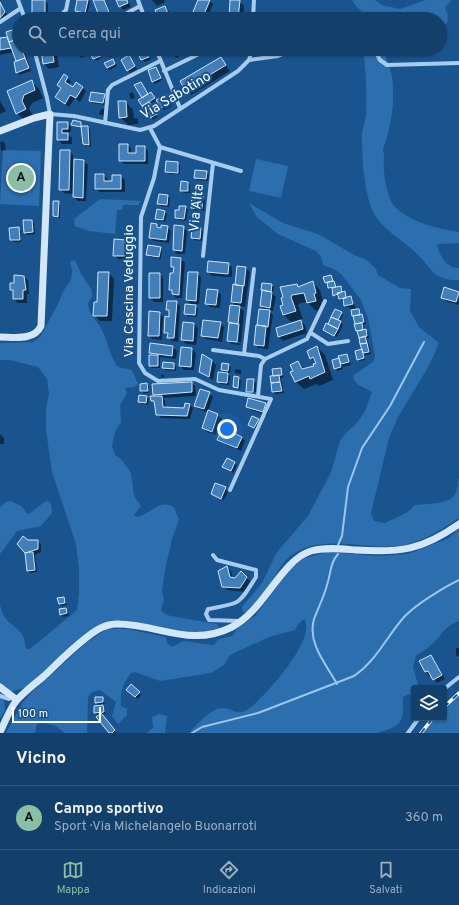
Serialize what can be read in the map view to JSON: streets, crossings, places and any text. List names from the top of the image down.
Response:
{
  "streets": {
    "street": ["Via Sabotino", "Via Alta", "Via Cascina Veduggio"]
  },
  "scale_bar": "100 m",
  "page": {
    "search": "Cerca qui",
    "pins": "A",
    "scale": "100 m",
    "heading": "Vicino",
    "list": [
      {
        "mark": "A",
        "name": "Campo sportivo",
        "note": "Sport · Via Michelangelo Buonarroti",
        "value": "360 m"
      }
    ],
    "nav": ["Mappa", "Indicazioni", "Salvati"]
  }
}
